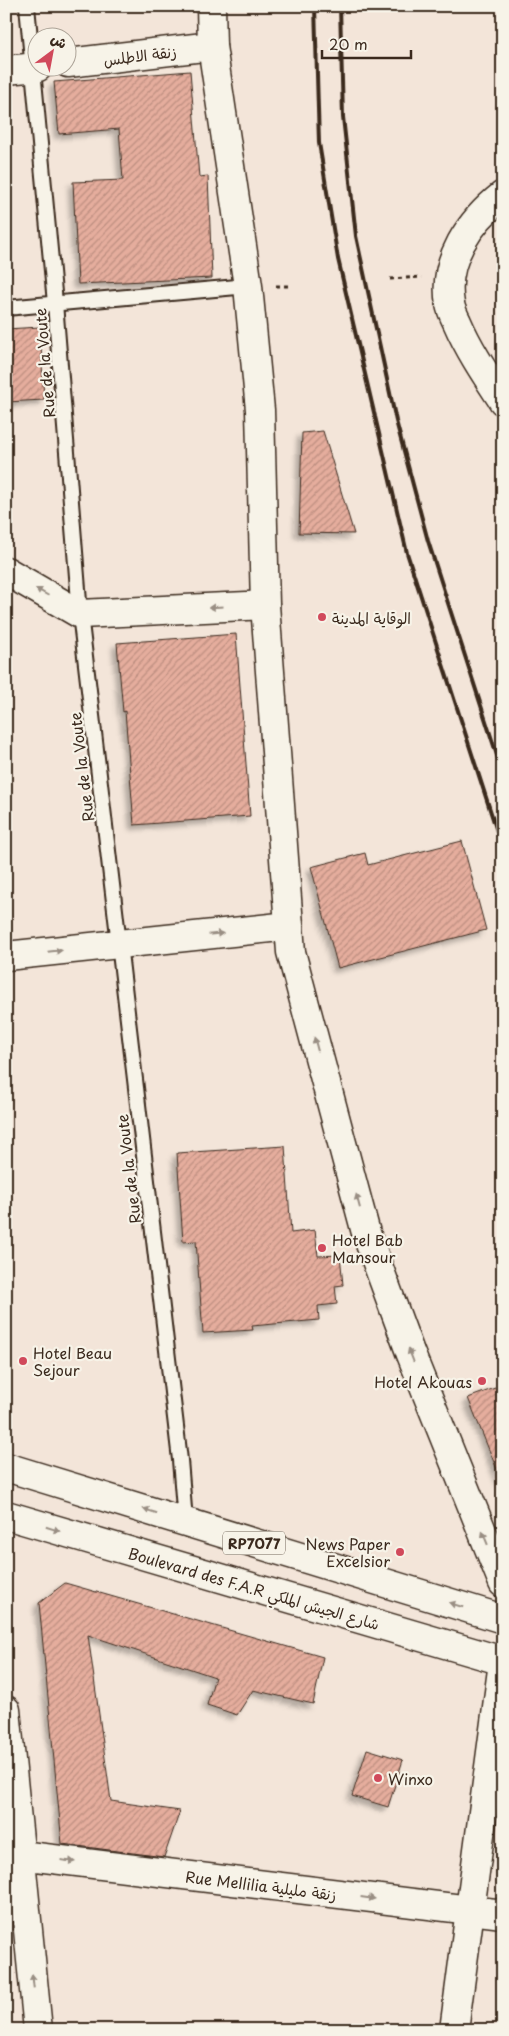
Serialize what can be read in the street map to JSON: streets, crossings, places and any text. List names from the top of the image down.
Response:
{
  "streets": {
    "street": [
      "زنقة الاطلس",
      "RP7077",
      "Boulevard des F.A.R شارع الجيش الملكي",
      "Rue Mellilia زنقة مليلية"
    ],
    "lane": ["Rue de la Voute"]
  },
  "crossings": [
    ["Rue de la Voute", "RP7077"]
  ],
  "one_way": ["Rue Mellilia زنقة مليلية"],
  "places": [
    "الوقاية المدينة",
    "Hotel Bab Mansour",
    "Hotel Beau Sejour",
    "Hotel Akouas",
    "News Paper Excelsior",
    "Winxo"
  ],
  "scale_bar": "20 m",
  "north": "top right"
}
